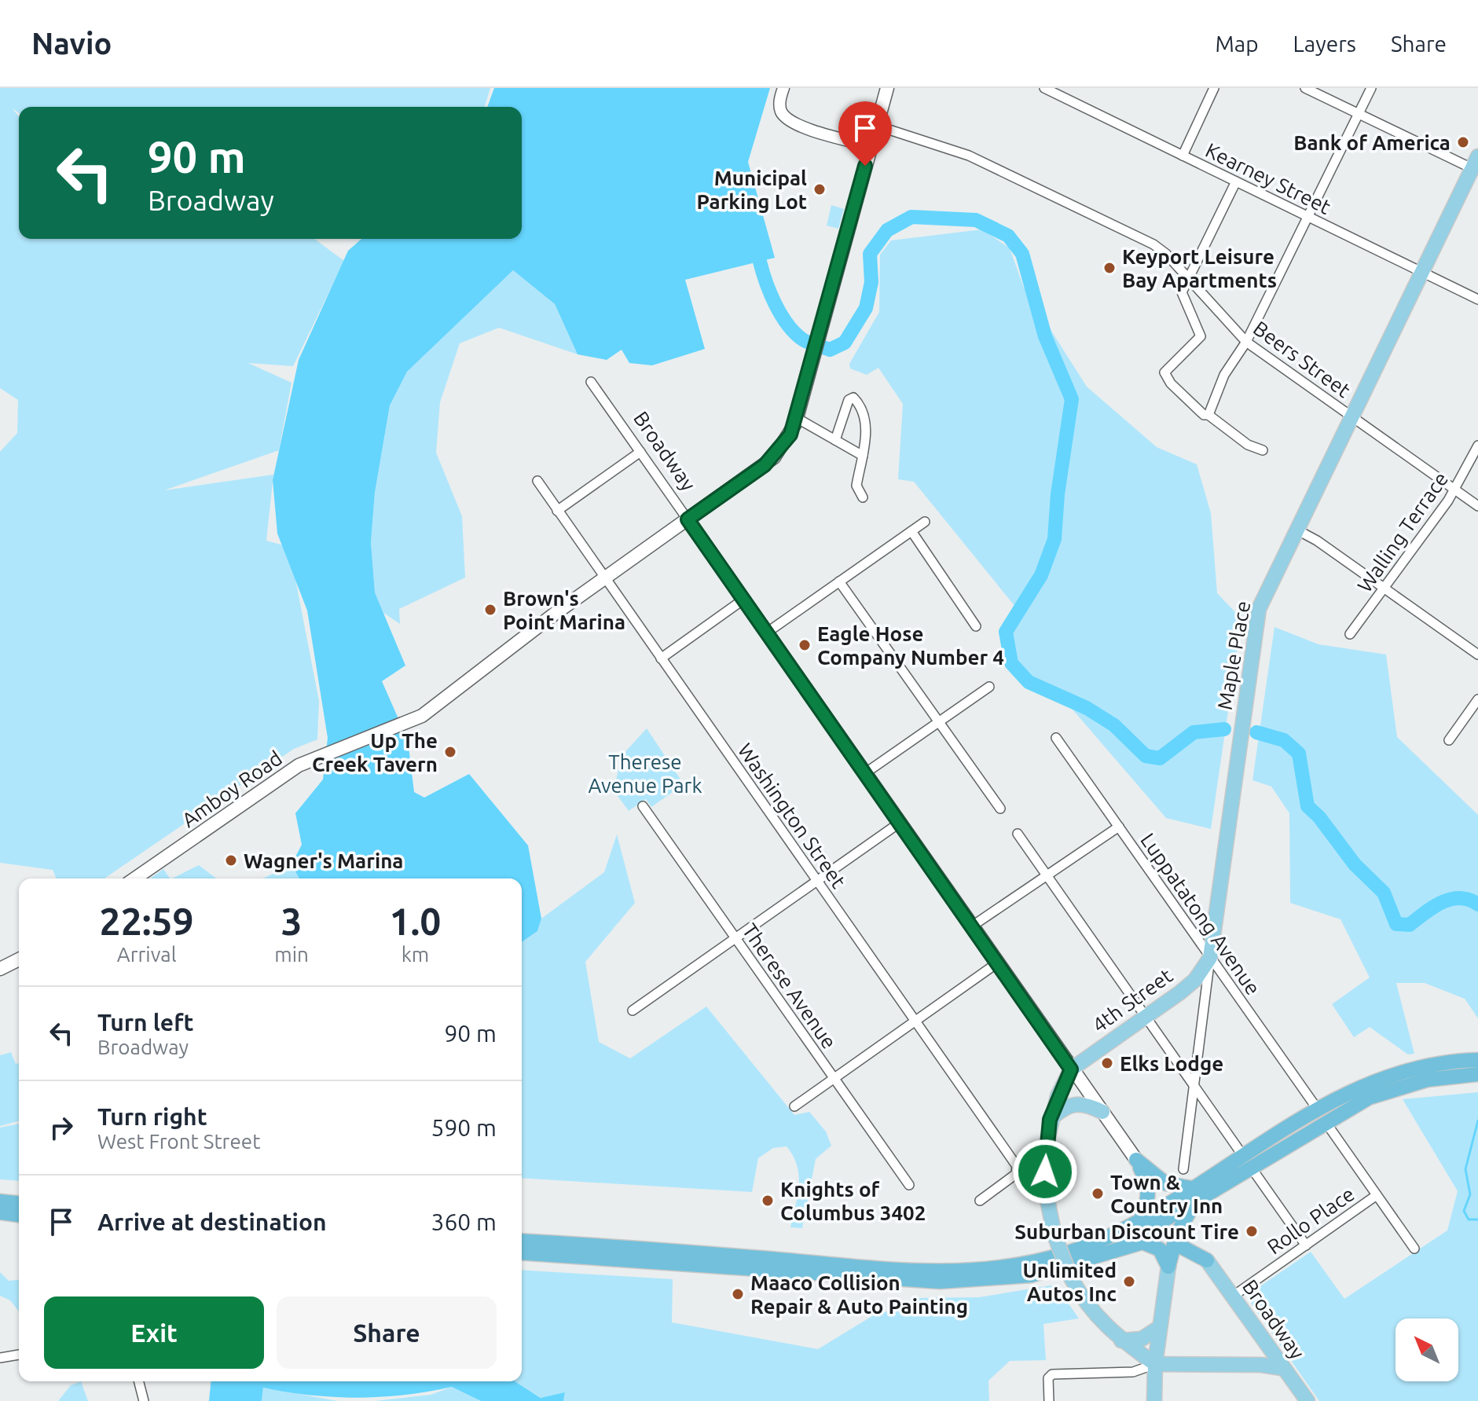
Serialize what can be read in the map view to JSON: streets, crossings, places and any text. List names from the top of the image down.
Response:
{
  "streets": {
    "main road": [
      "Broadway",
      "Maple Place",
      "Amboy Road",
      "4th Street"
    ],
    "street": [
      "Kearney Street",
      "Beers Street",
      "Walling Terrace",
      "Washington Street",
      "Luppatatong Avenue",
      "Therese Avenue",
      "Rollo Place"
    ]
  },
  "crossings": [
    ["Kearney Street", "Maple Place"],
    ["Beers Street", "Walling Terrace"],
    ["Beers Street", "Maple Place"],
    ["Beers Street", "Amboy Road"],
    ["Broadway", "Amboy Road"],
    ["Broadway", "4th Street"],
    ["Broadway", "Rollo Place"],
    ["Maple Place", "Luppatatong Avenue"],
    ["Maple Place", "4th Street"],
    ["Amboy Road", "Washington Street"],
    ["Luppatatong Avenue", "4th Street"],
    ["Luppatatong Avenue", "Rollo Place"]
  ],
  "parks": ["Therese Avenue Park"],
  "places": [
    "Bank of America",
    "Municipal Parking Lot",
    "Keyport Leisure Bay Apartments",
    "Brown's Point Marina",
    "Eagle Hose Company Number 4",
    "Up The Creek Tavern",
    "Wagner's Marina",
    "Elks Lodge",
    "Town & Country Inn",
    "Knights of Columbus 3402",
    "Suburban Discount Tire",
    "Unlimited Autos Inc",
    "Maaco Collision Repair & Auto Painting"
  ],
  "north": "top left",
  "page": {
    "header": "Navio",
    "nav": ["Map", "Layers", "Share"],
    "turn": ["90 m", "Broadway"],
    "eta": [
      "22:59",
      "Arrival",
      "3",
      "min",
      "1.0",
      "km"
    ],
    "list": [
      {
        "name": "Turn left",
        "note": "Broadway",
        "value": "90 m"
      },
      {
        "name": "Turn right",
        "note": "West Front Street",
        "value": "590 m"
      },
      {
        "name": "Arrive at destination",
        "value": "360 m"
      }
    ],
    "buttons": ["Exit", "Share"]
  }
}
